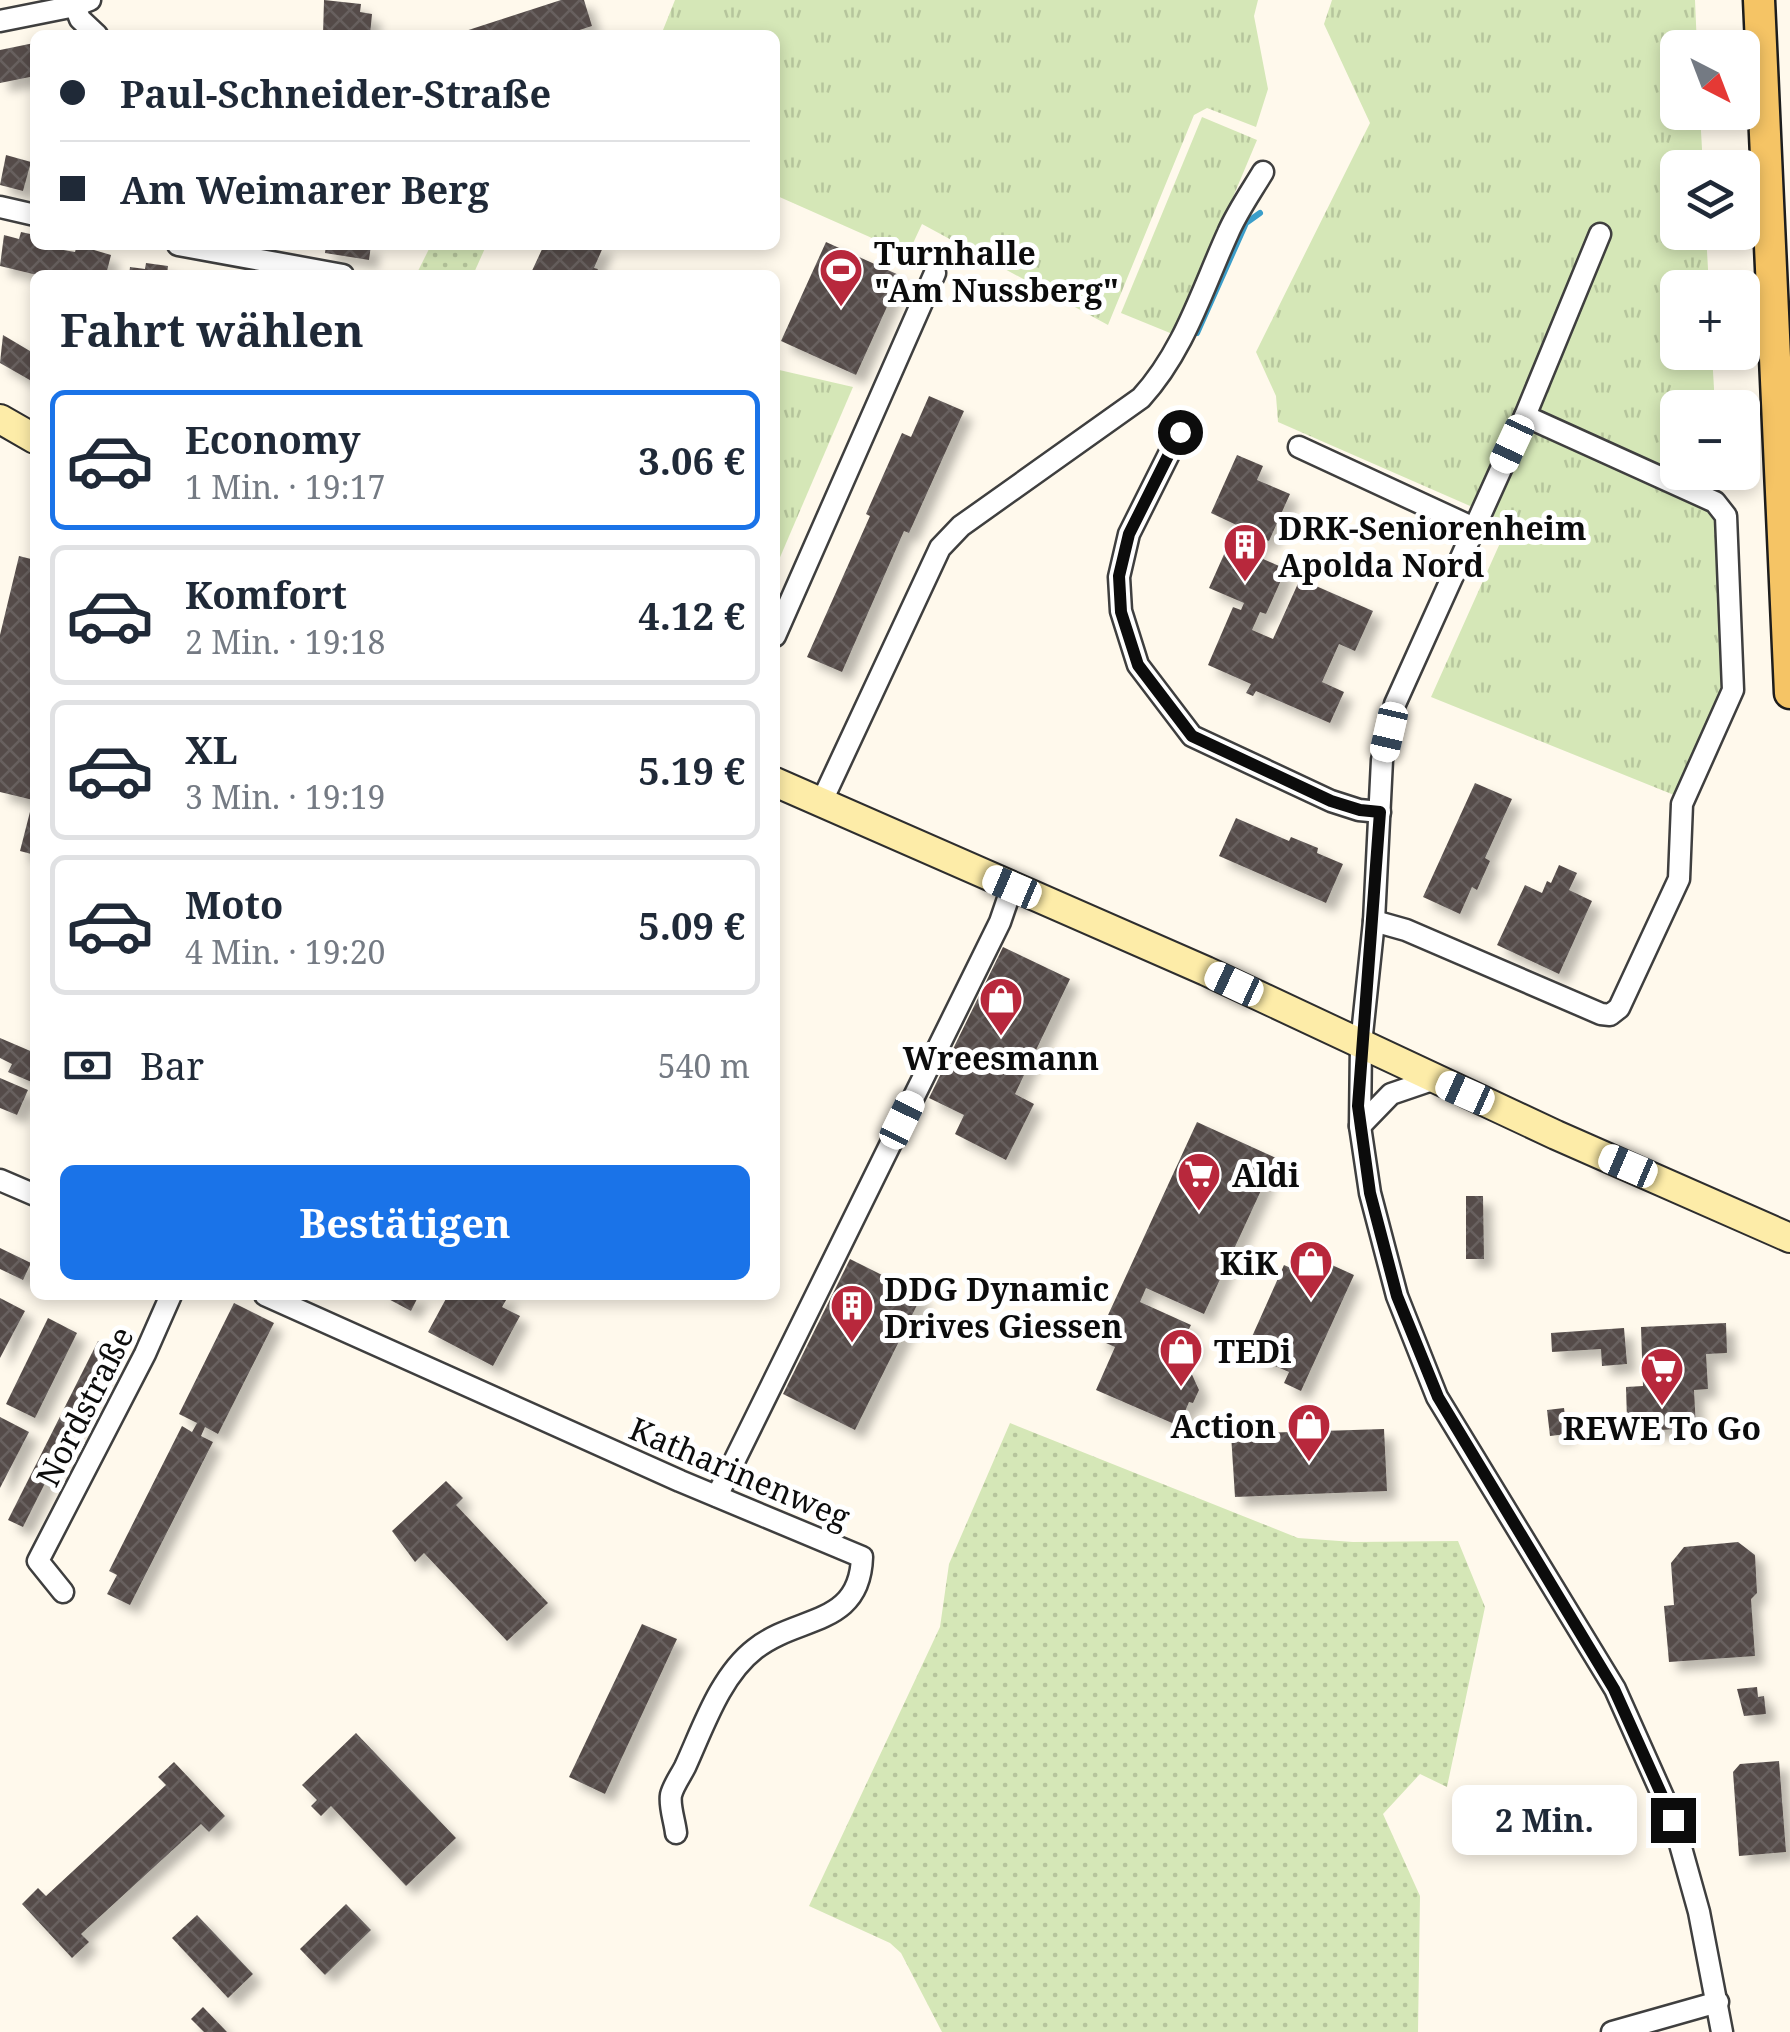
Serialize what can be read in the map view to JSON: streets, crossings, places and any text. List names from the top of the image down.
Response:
{
  "streets": {
    "street": ["Nordstraße", "Katharinenweg"]
  },
  "places": {
    "sports": ["Turnhalle \"Am Nussberg\""],
    "building": ["DRK-Seniorenheim Apolda Nord", "DDG Dynamic Drives Giessen"],
    "shop": [
      "Wreesmann",
      "KiK",
      "TEDi",
      "Action"
    ],
    "supermarket": ["Aldi", "REWE To Go"]
  },
  "north": "bottom right",
  "page": {
    "map_buttons": ["+", "−"],
    "banner": ["Paul-Schneider-Straße", "Am Weimarer Berg"],
    "heading": "Fahrt wählen",
    "list": [
      {
        "name": "Economy",
        "note": "1 Min. · 19:17",
        "value": "3.06 €"
      },
      {
        "name": "Komfort",
        "note": "2 Min. · 19:18",
        "value": "4.12 €"
      },
      {
        "name": "XL",
        "note": "3 Min. · 19:19",
        "value": "5.19 €"
      },
      {
        "name": "Moto",
        "note": "4 Min. · 19:20",
        "value": "5.09 €"
      }
    ],
    "pay": ["Bar", "540 m"],
    "buttons": "Bestätigen",
    "bubble": "2 Min."
  }
}
